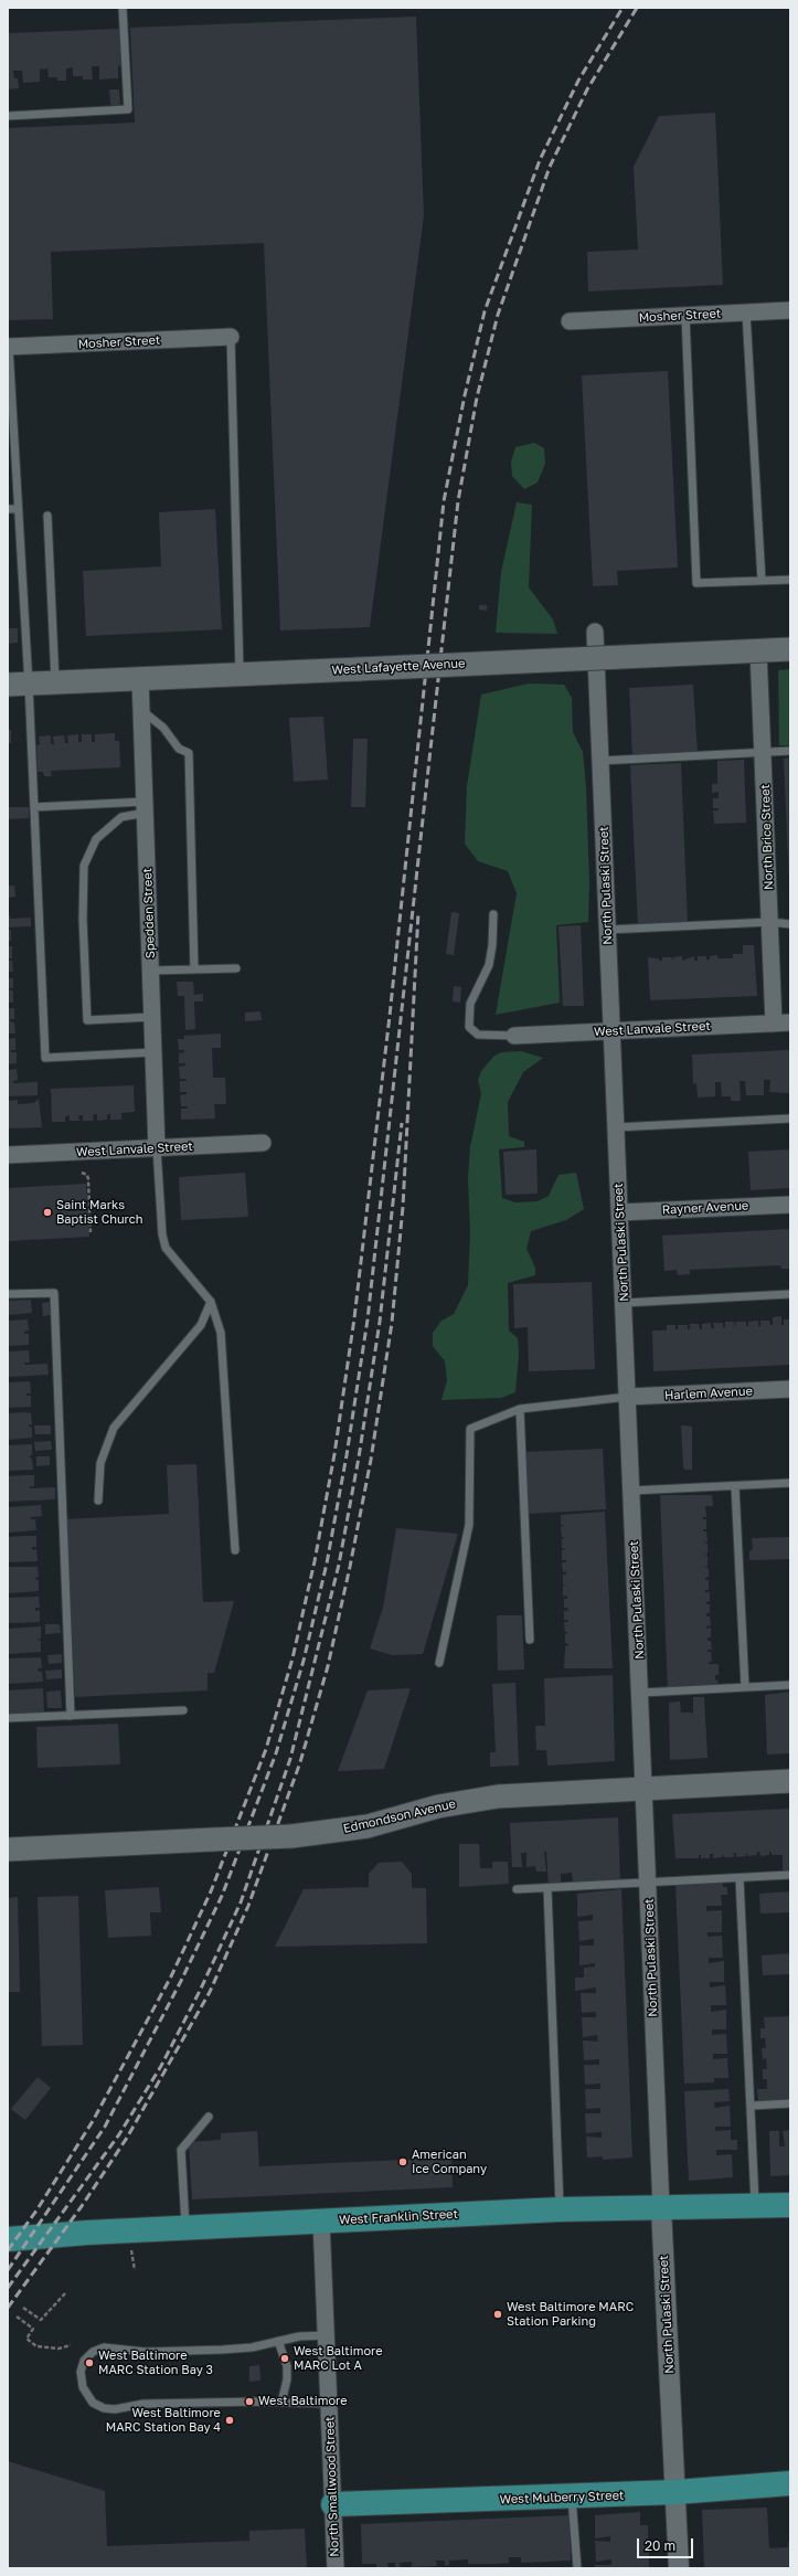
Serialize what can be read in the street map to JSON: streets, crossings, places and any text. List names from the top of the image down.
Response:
{
  "streets": {
    "main road": [
      "West Lafayette Avenue",
      "Edmondson Avenue",
      "West Franklin Street",
      "West Mulberry Street"
    ],
    "street": [
      "Mosher Street",
      "North Brice Street",
      "North Pulaski Street",
      "Spedden Street",
      "West Lanvale Street",
      "Rayner Avenue",
      "Harlem Avenue",
      "North Smallwood Street"
    ]
  },
  "crossings": [
    ["West Lafayette Avenue", "Spedden Street"],
    ["North Brice Street", "North Pulaski Street"],
    ["North Brice Street", "West Lanvale Street"],
    ["North Pulaski Street", "West Lanvale Street"],
    ["North Pulaski Street", "Rayner Avenue"],
    ["North Pulaski Street", "Harlem Avenue"],
    ["North Pulaski Street", "Edmondson Avenue"],
    ["North Pulaski Street", "West Franklin Street"],
    ["North Pulaski Street", "West Mulberry Street"],
    ["Spedden Street", "West Lanvale Street"],
    ["West Franklin Street", "North Smallwood Street"],
    ["North Smallwood Street", "West Mulberry Street"]
  ],
  "places": [
    "Saint Marks Baptist Church",
    "American Ice Company",
    "West Baltimore MARC Station Parking",
    "West Baltimore MARC Lot A",
    "West Baltimore MARC Station Bay 3",
    "West Baltimore",
    "West Baltimore MARC Station Bay 4"
  ],
  "scale_bar": "20 m"
}
